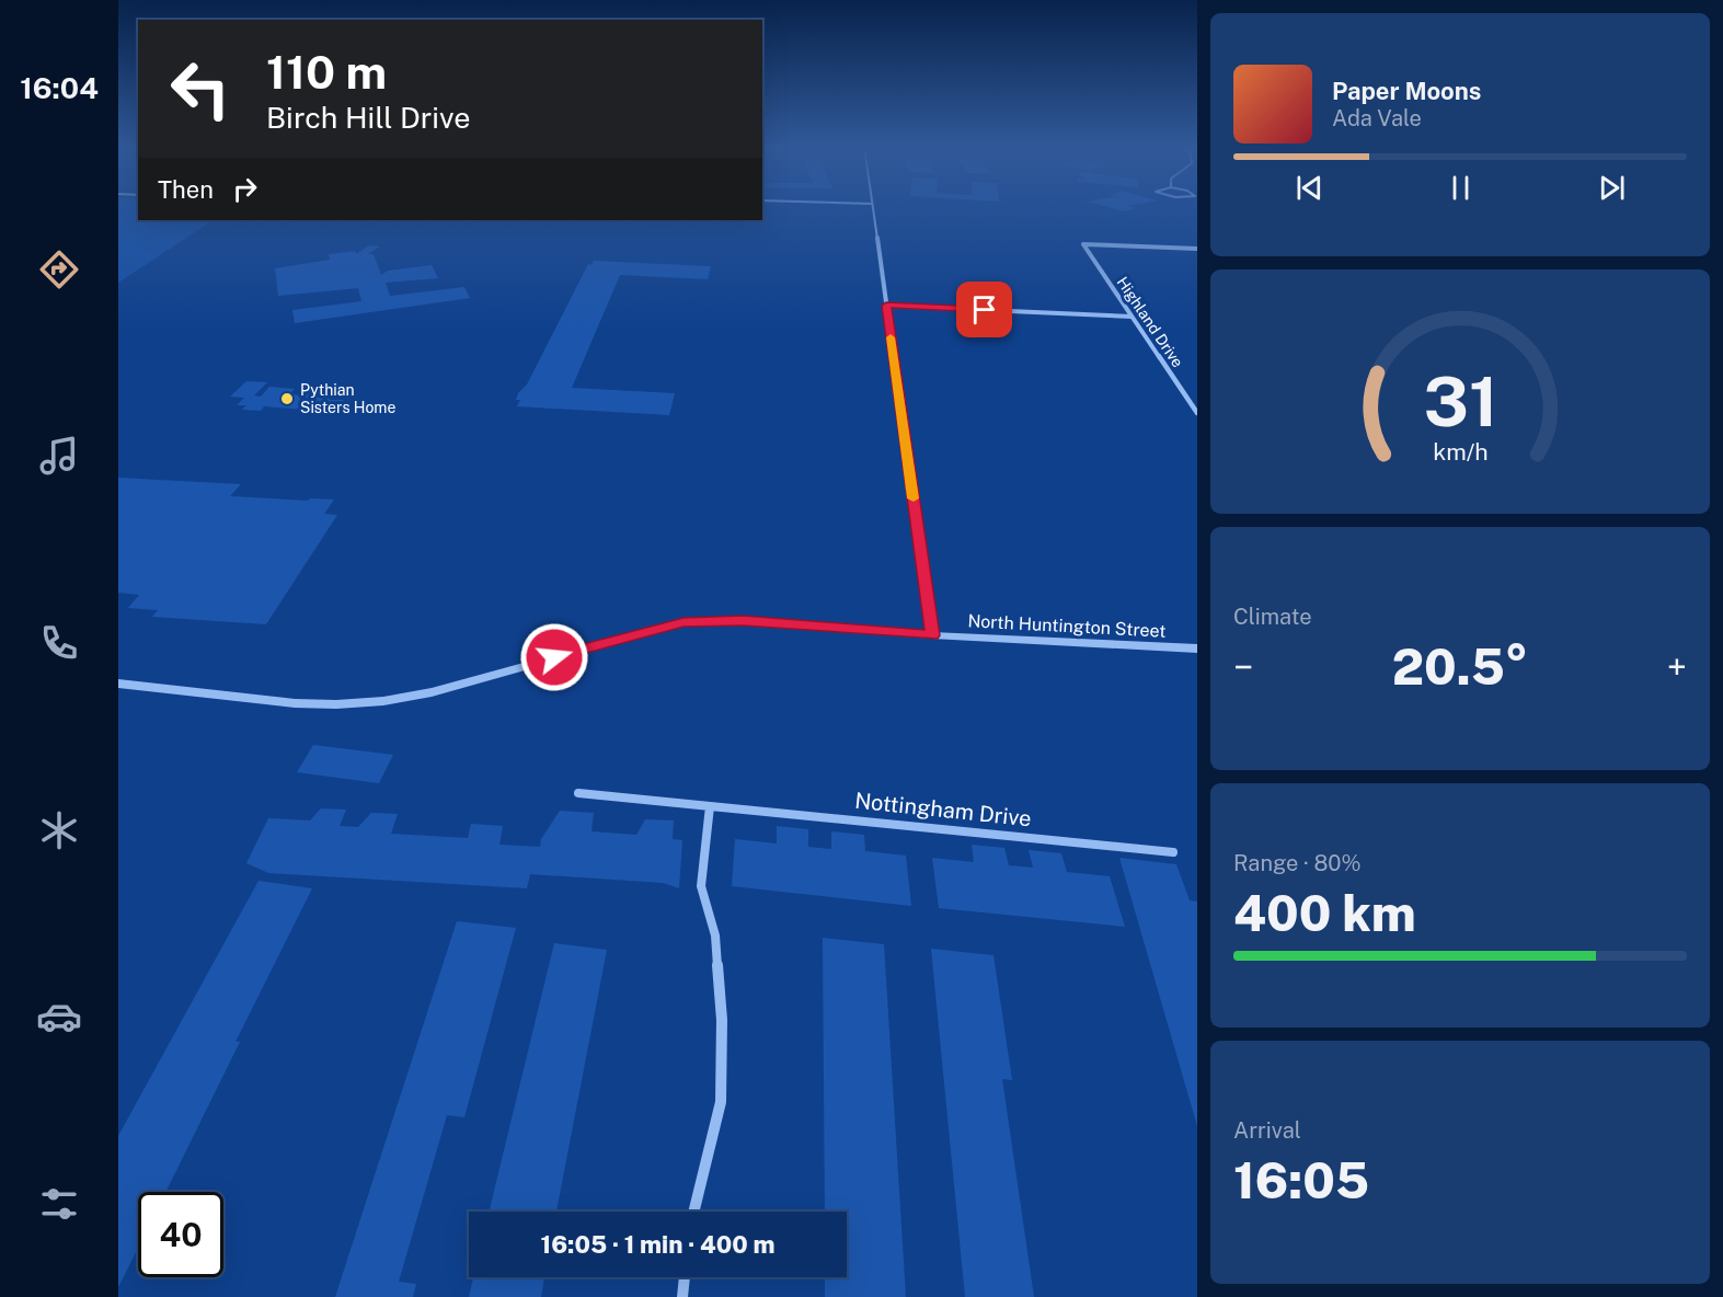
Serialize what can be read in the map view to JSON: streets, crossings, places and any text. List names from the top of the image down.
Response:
{
  "streets": {
    "street": ["Highland Drive", "North Huntington Street", "Nottingham Drive"]
  },
  "places": ["Pythian Sisters Home"],
  "page": {
    "tabs": "16:04",
    "turn": ["110 m", "Birch Hill Drive"],
    "song": ["Paper Moons", "Ada Vale"],
    "then": "Then",
    "tile": [
      "Climate",
      ["Range · 80%", "400 km"],
      ["Arrival", "16:05"]
    ],
    "heat": ["−", "20.5°", "+"],
    "limit": "40",
    "trip": "16:05 · 1 min · 400 m",
    "gauge": ["31", "km/h"]
  }
}
